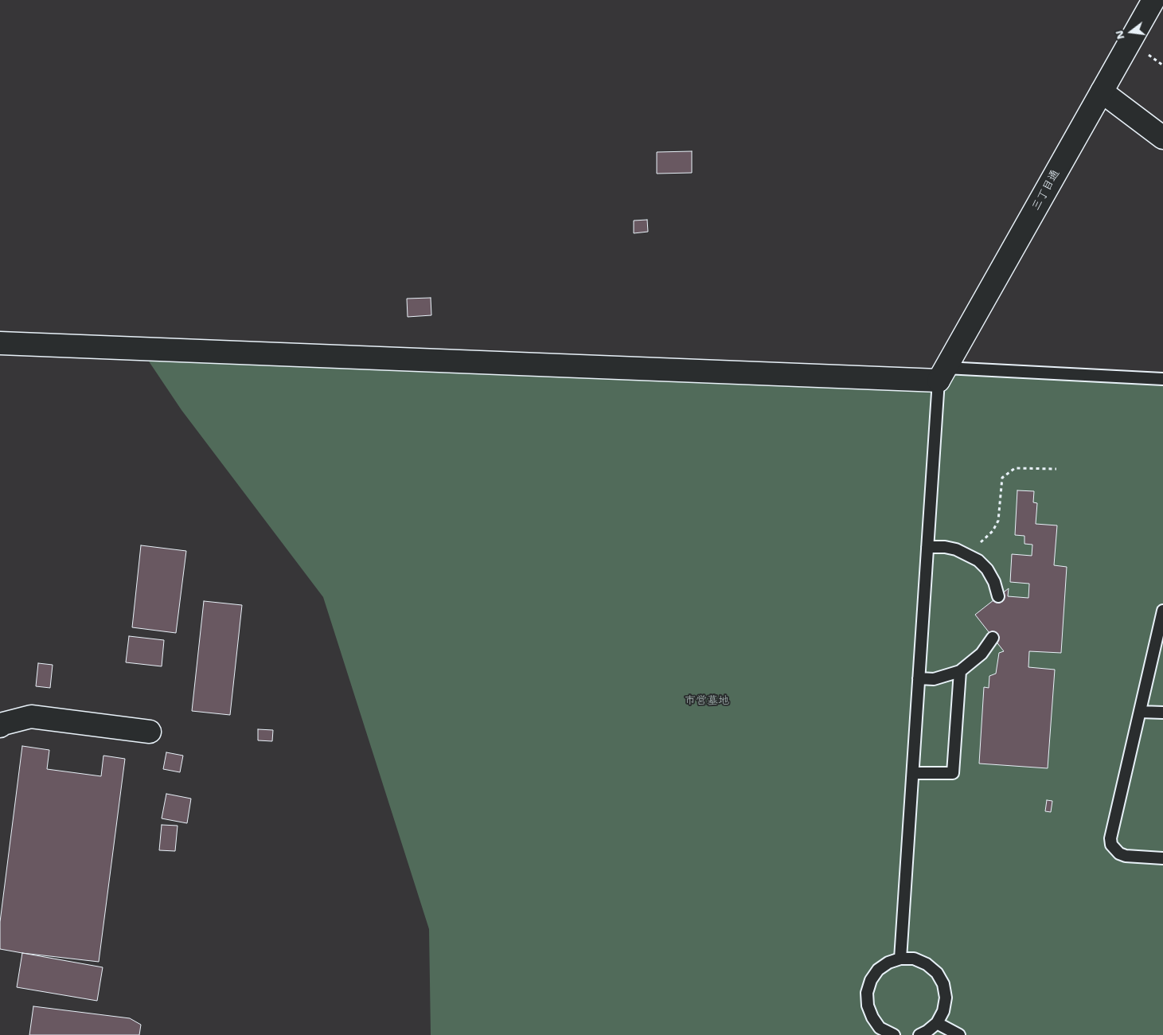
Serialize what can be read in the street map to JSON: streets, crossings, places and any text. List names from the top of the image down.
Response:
{
  "streets": {
    "street": ["三丁目通"]
  },
  "parks": ["市営墓地"],
  "north": "left"
}
